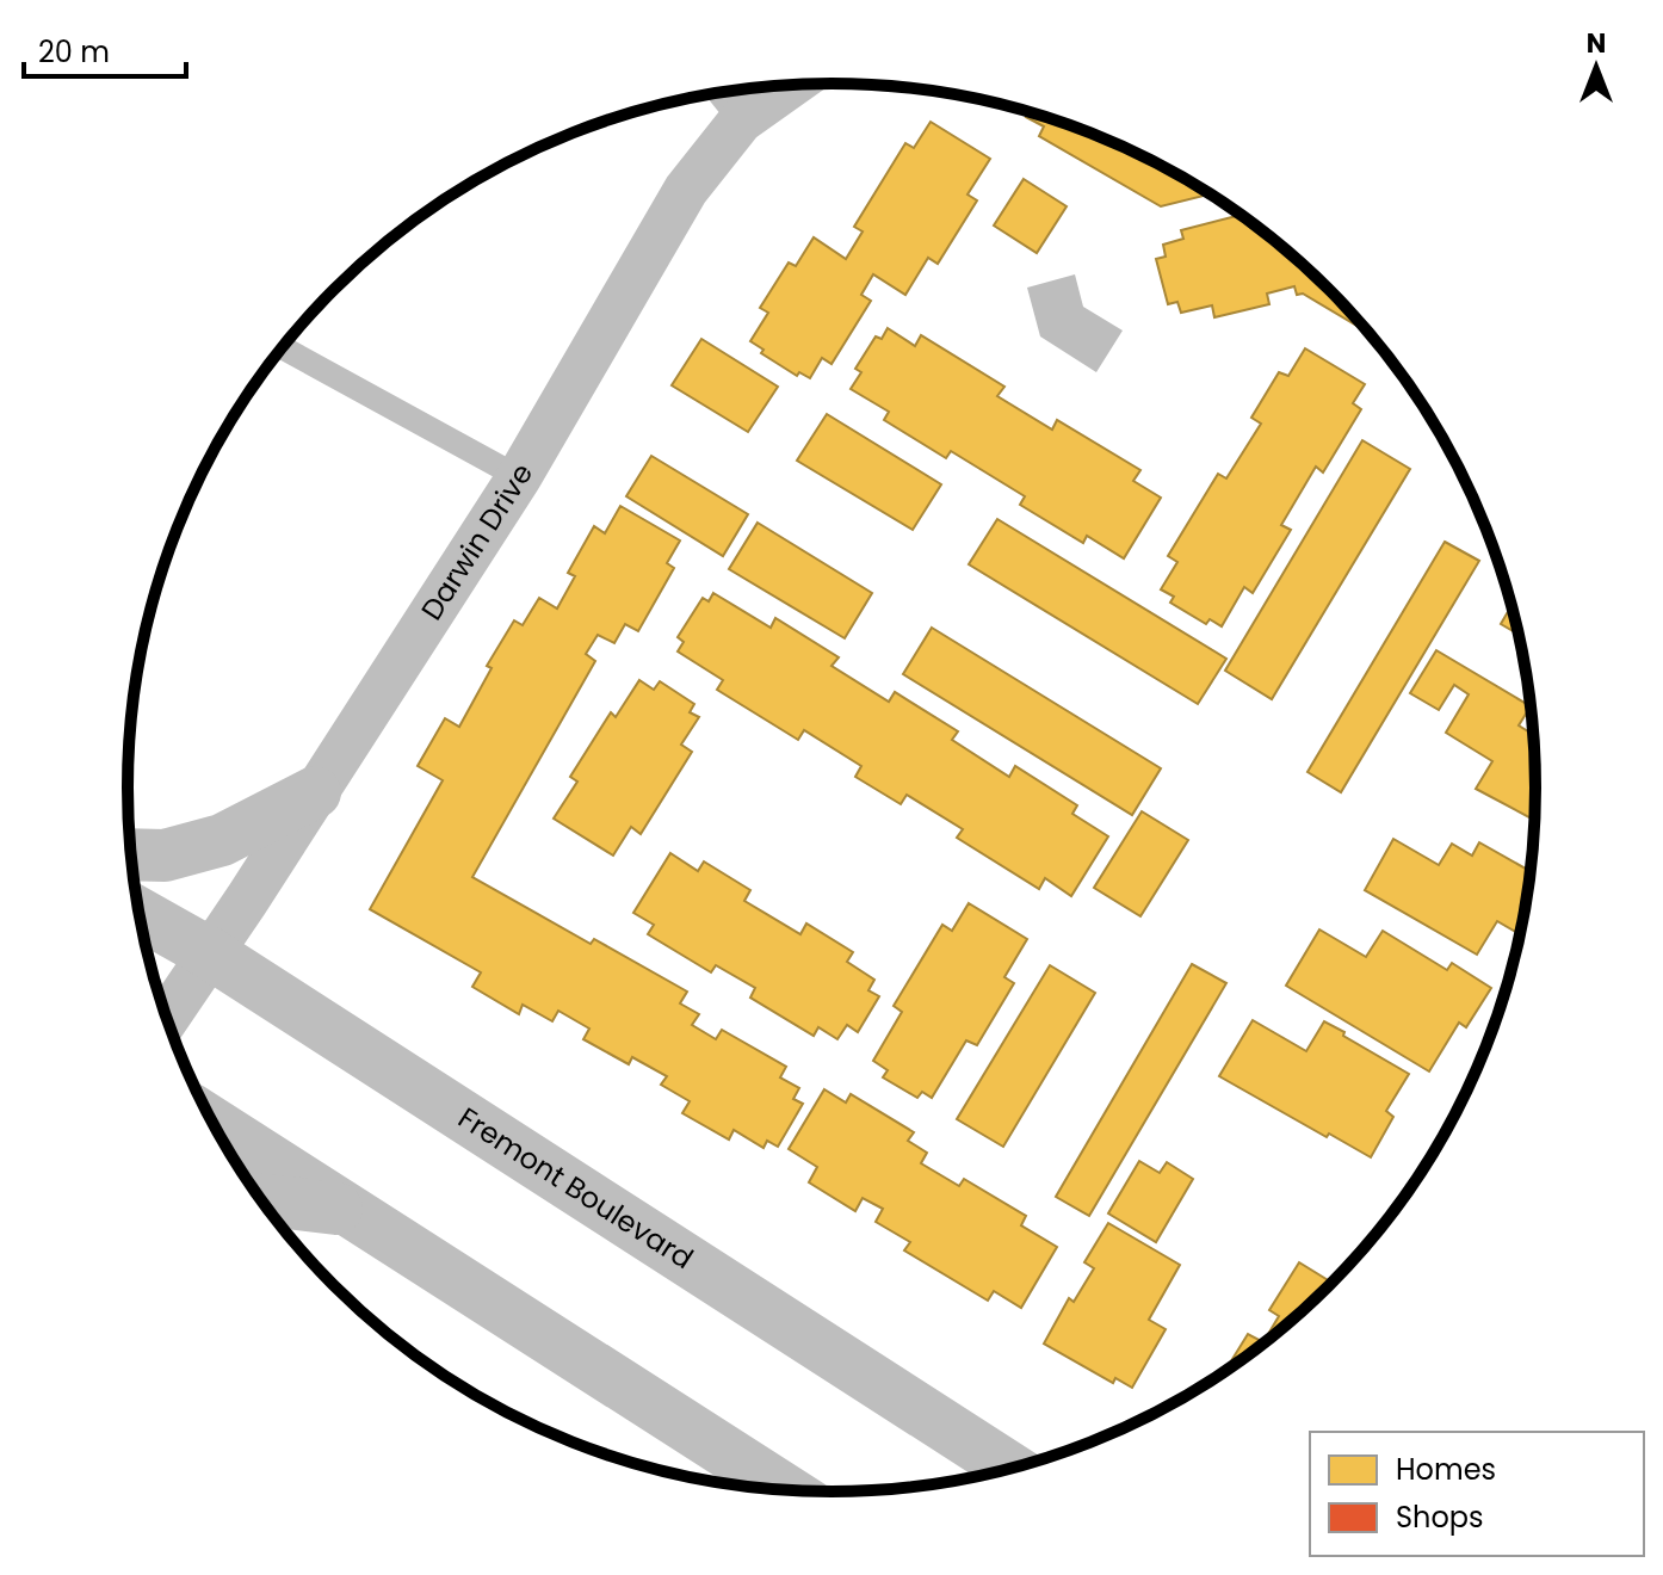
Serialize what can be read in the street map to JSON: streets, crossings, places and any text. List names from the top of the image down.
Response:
{
  "streets": {
    "main road": ["Fremont Boulevard"],
    "street": ["Darwin Drive"]
  },
  "crossings": [
    ["Darwin Drive", "Fremont Boulevard"]
  ],
  "legend": ["Homes", "Shops"],
  "scale_bar": "20 m",
  "north": "top"
}
